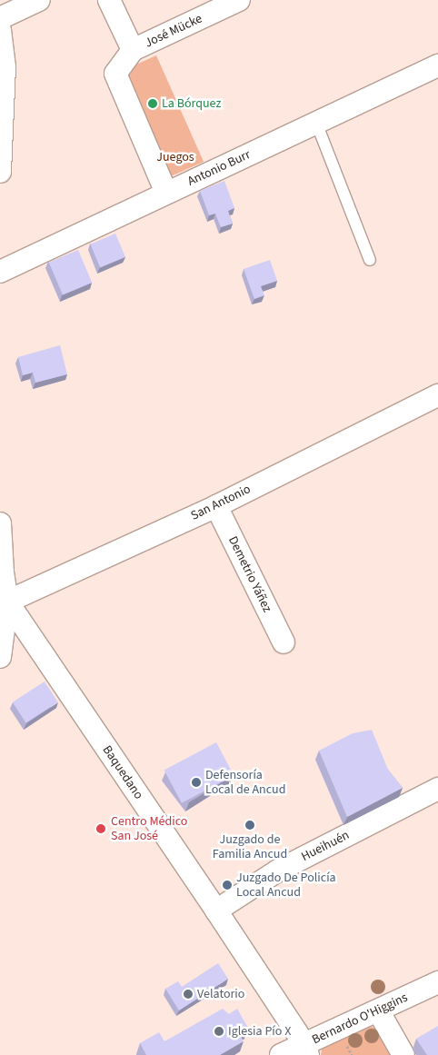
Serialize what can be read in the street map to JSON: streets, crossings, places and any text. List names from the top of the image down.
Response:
{
  "streets": {
    "street": [
      "José Mücke",
      "Antonio Burr",
      "San Antonio",
      "Demetrio Yáñez",
      "Baquedano",
      "Hueihuén",
      "Bernardo O'Higgins"
    ]
  },
  "crossings": [
    ["San Antonio", "Demetrio Yáñez"],
    ["San Antonio", "Baquedano"],
    ["Baquedano", "Hueihuén"],
    ["Baquedano", "Bernardo O'Higgins"]
  ],
  "parks": ["Juegos"],
  "places": [
    "La Bórquez",
    "Defensoría Local de Ancud",
    "Juzgado de Familia Ancud",
    "Centro Médico San José",
    "Juzgado De Policía Local Ancud",
    "Velatorio",
    "Iglesia Pío X"
  ]
}
